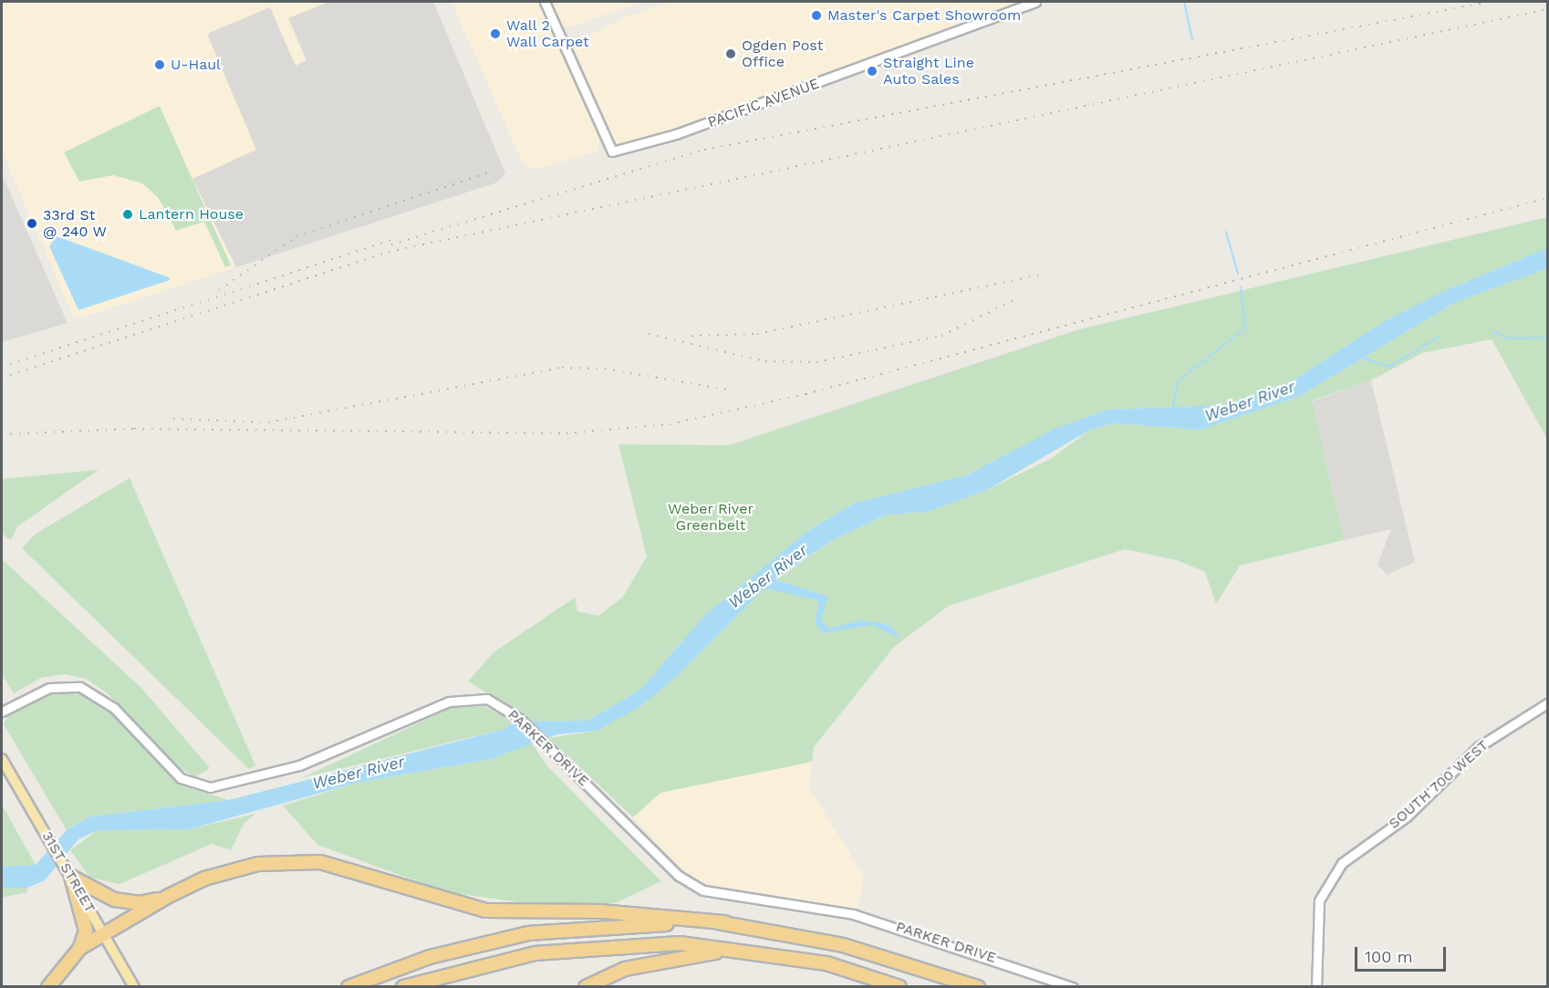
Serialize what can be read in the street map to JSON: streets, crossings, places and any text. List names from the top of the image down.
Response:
{
  "streets": {
    "main road": ["31ST STREET"],
    "street": ["PACIFIC AVENUE", "PARKER DRIVE", "SOUTH 700 WEST"]
  },
  "water": ["Weber River"],
  "parks": ["Weber River Greenbelt"],
  "places": [
    "Master's Carpet Showroom",
    "Wall 2 Wall Carpet",
    "Ogden Post Office",
    "U-Haul",
    "Straight Line Auto Sales",
    "Lantern House",
    "33rd St @ 240 W"
  ],
  "scale_bar": "100 m"
}
